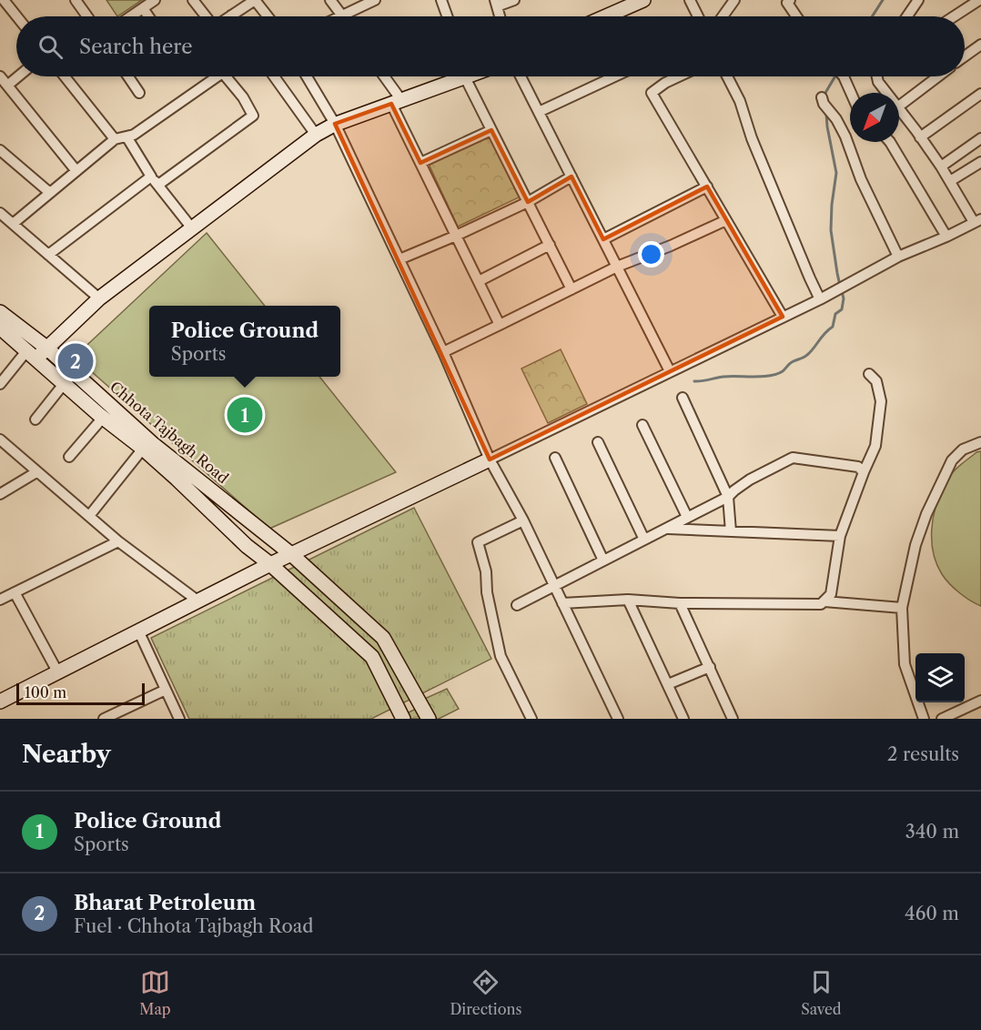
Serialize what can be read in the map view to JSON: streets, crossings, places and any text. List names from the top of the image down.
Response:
{
  "streets": {
    "main road": ["Chhota Tajbagh Road"]
  },
  "scale_bar": "100 m",
  "north": "bottom left",
  "page": {
    "search": "Search here",
    "popup": ["Police Ground", "Sports"],
    "pins": ["2", "1"],
    "scale": "100 m",
    "heading": ["Nearby", "2 results"],
    "list": [
      {
        "mark": "1",
        "name": "Police Ground",
        "note": "Sports",
        "value": "340 m"
      },
      {
        "mark": "2",
        "name": "Bharat Petroleum",
        "note": "Fuel · Chhota Tajbagh Road",
        "value": "460 m"
      }
    ],
    "nav": ["Map", "Directions", "Saved"]
  }
}
